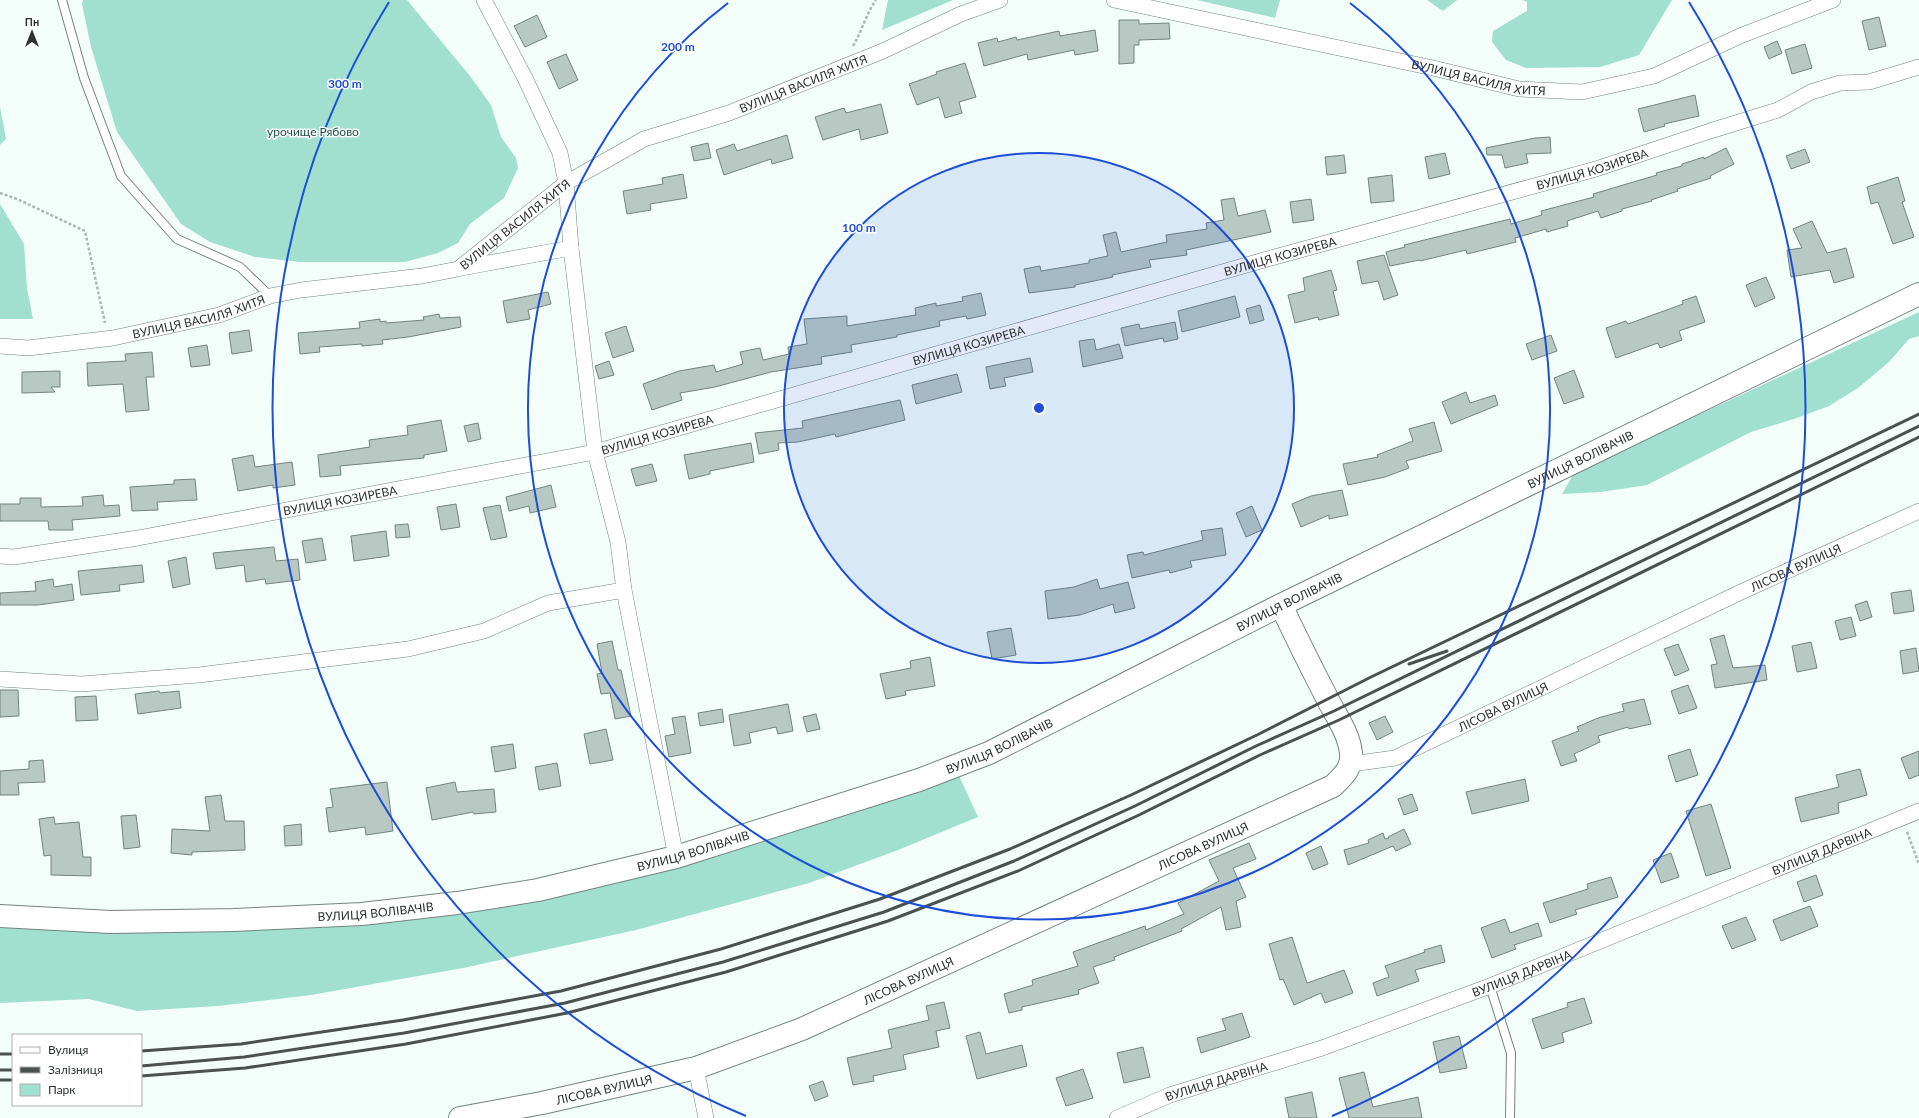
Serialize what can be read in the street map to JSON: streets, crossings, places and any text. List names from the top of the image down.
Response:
{
  "streets": {
    "street": [
      "ВУЛИЦЯ ВАСИЛЯ ХИТЯ",
      "ВУЛИЦЯ КОЗИРЕВА",
      "ВУЛИЦЯ ВОЛІВАЧІВ",
      "ЛІСОВА ВУЛИЦЯ",
      "ВУЛИЦЯ ДАРВІНА"
    ]
  },
  "parks": ["урочище Рябово"],
  "legend": ["Вулиця", "Залізниця", "Парк"],
  "north": "top",
  "rings": ["200 m", "300 m", "100 m"]
}
